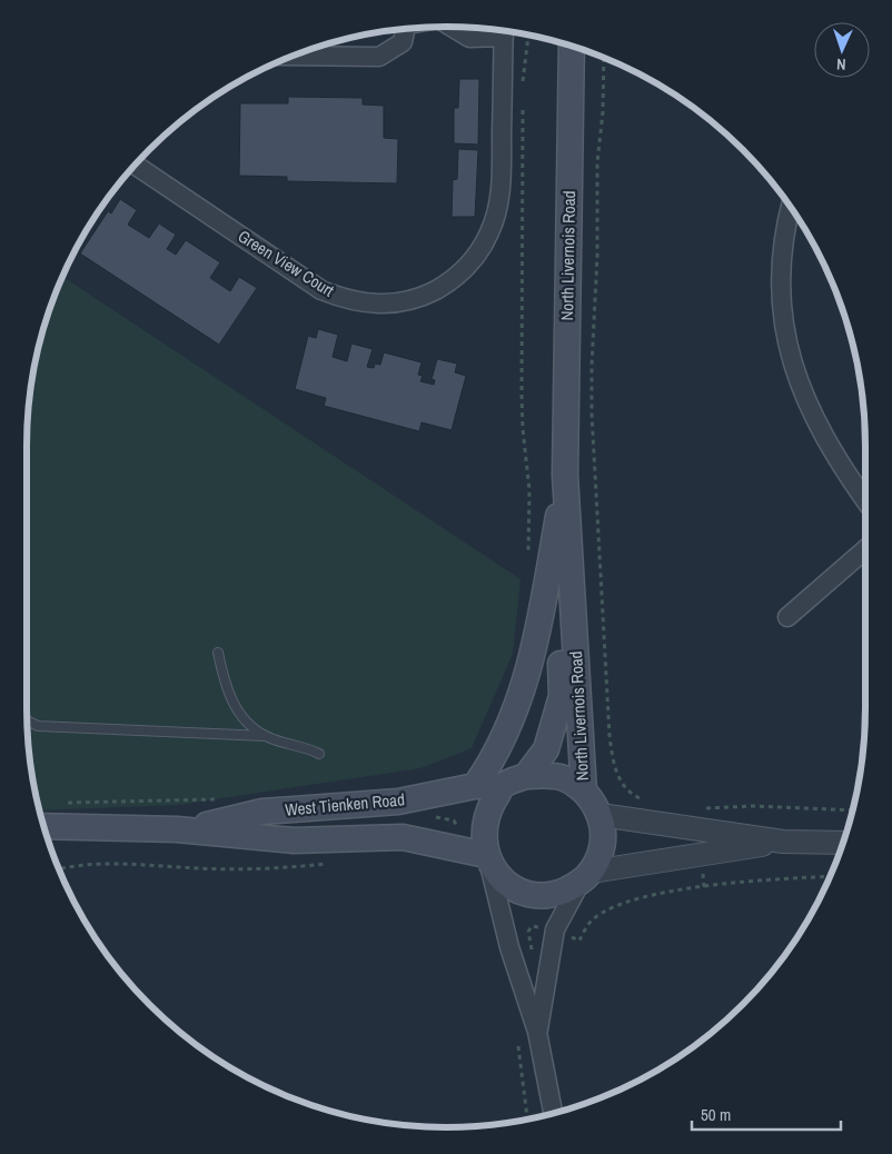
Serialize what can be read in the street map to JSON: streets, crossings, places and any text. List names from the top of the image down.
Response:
{
  "streets": {
    "main road": ["North Livernois Road", "West Tienken Road"],
    "street": ["Green View Court"]
  },
  "crossings": [
    ["North Livernois Road", "West Tienken Road"]
  ],
  "scale_bar": "50 m",
  "north": "bottom"
}
